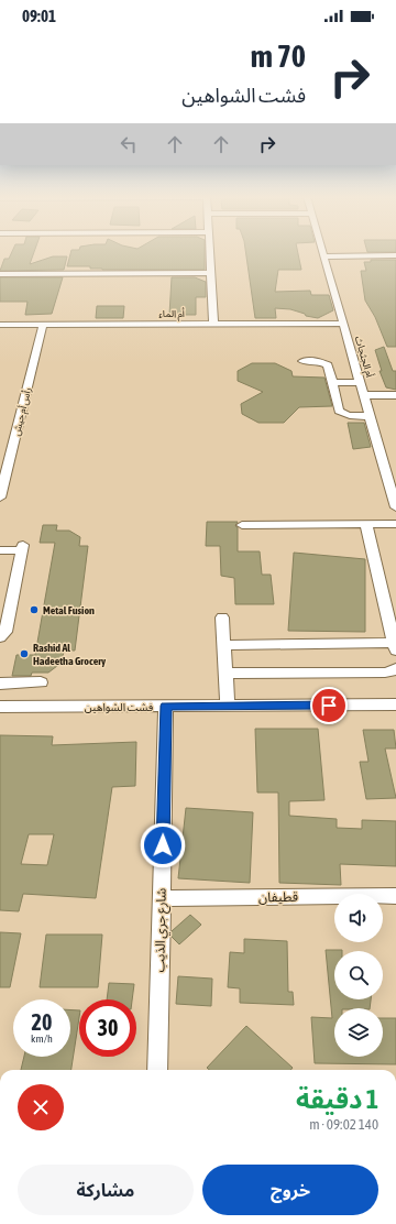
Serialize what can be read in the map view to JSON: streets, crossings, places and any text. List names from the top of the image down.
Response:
{
  "streets": {
    "street": [
      "أم الماء",
      "أم الجثجاث",
      "رأس أم حيش",
      "فشت الشواهين",
      "قطيفان",
      "شارع جري الذيب"
    ]
  },
  "crossings": [
    ["أم الماء", "أم الجثجاث"],
    ["أم الماء", "رأس أم حيش"],
    ["فشت الشواهين", "شارع جري الذيب"],
    ["قطيفان", "شارع جري الذيب"]
  ],
  "places": ["Metal Fusion", "Rashid Al Hadeetha Grocery"],
  "page": {
    "status": "09:01",
    "turn": ["70 m", "فشت الشواهين"],
    "speed": "20 km/h",
    "limit": "30",
    "heading": ["1 دقيقة", "140 m · 09:02"],
    "buttons": ["خروج", "مشاركة"]
  }
}
